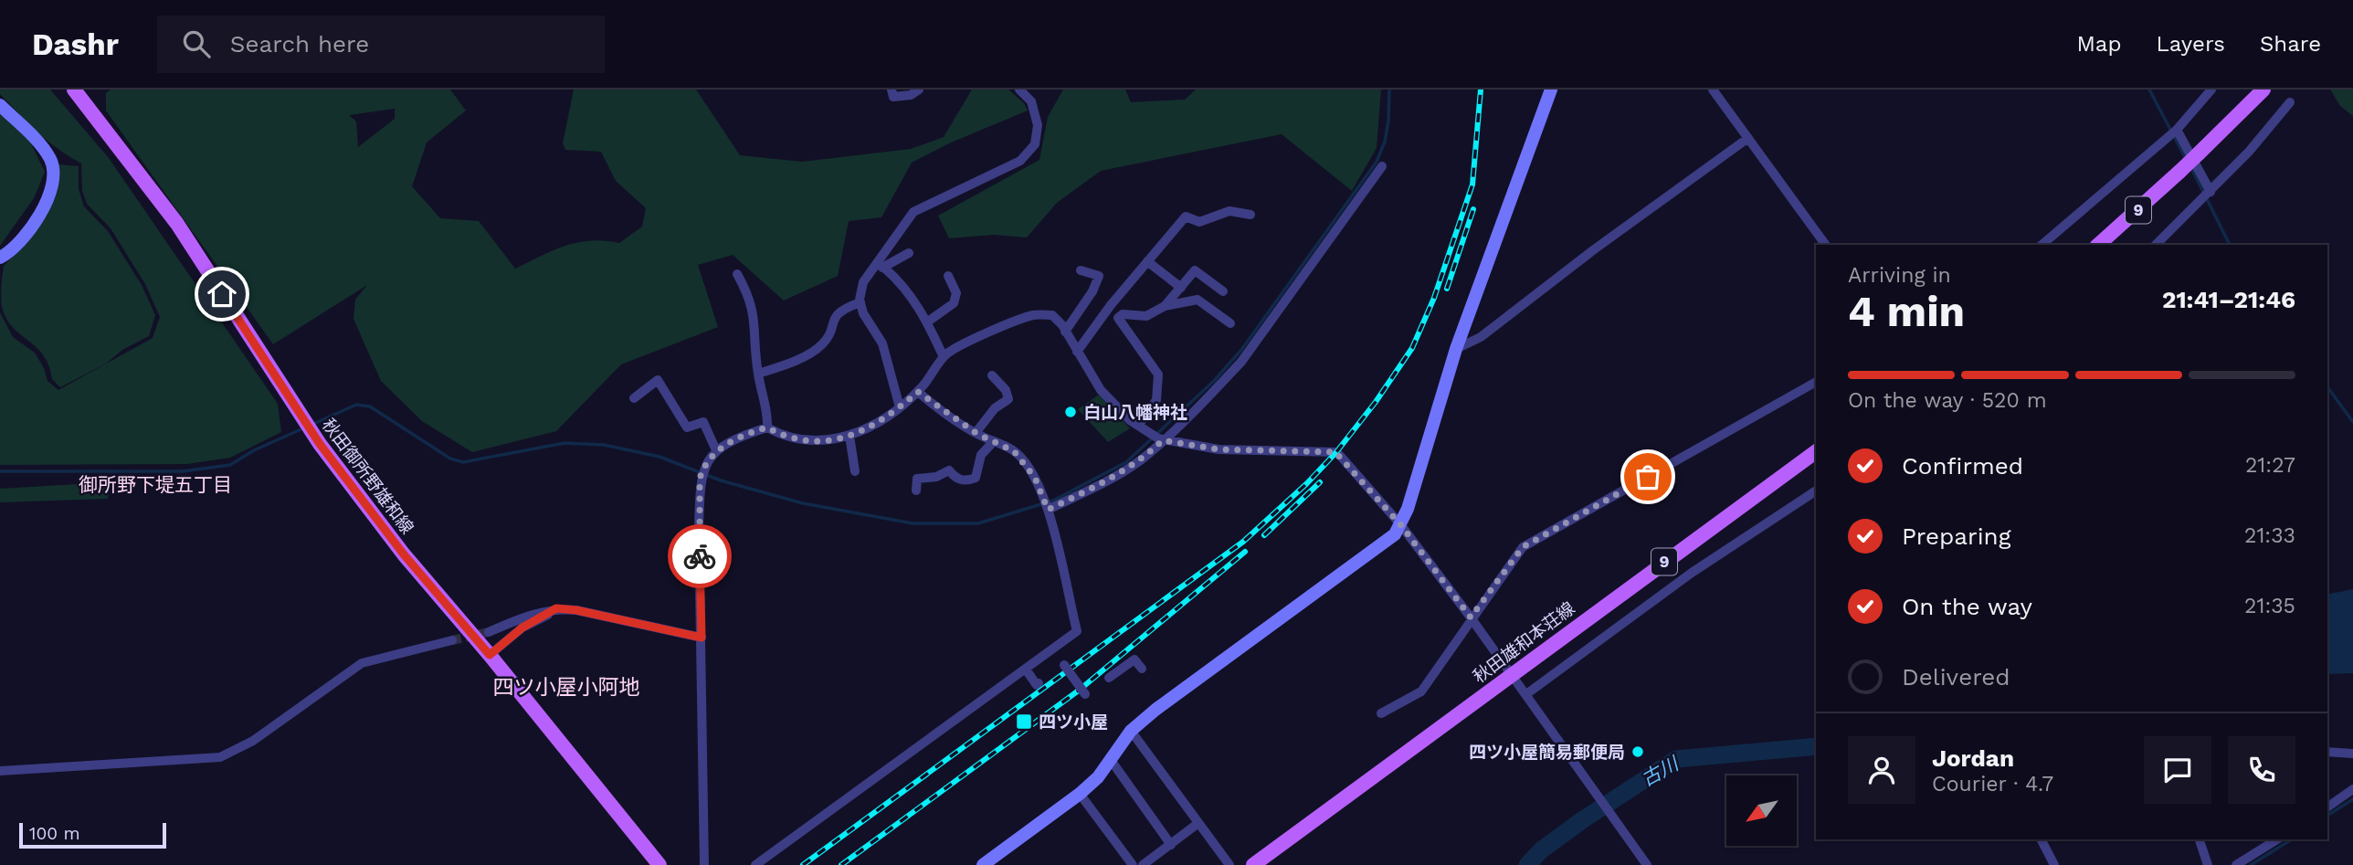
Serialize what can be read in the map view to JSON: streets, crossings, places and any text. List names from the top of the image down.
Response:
{
  "streets": {
    "main road": ["9", "秋田御所野雄和線", "秋田雄和本荘線"]
  },
  "districts": ["御所野下堤五丁目", "四ツ小屋小阿地"],
  "water": ["古川"],
  "places": {
    "other": ["白山八幡神社", "四ツ小屋簡易郵便局"],
    "transit": ["四ツ小屋"]
  },
  "scale_bar": "100 m",
  "north": "bottom left",
  "page": {
    "header": "Dashr",
    "search": "Search here",
    "nav": ["Map", "Layers", "Share"],
    "heading": ["4 min", "Arriving in", "21:41–21:46"],
    "panel": ["Jordan", "Courier · 4.7"],
    "bar": "On the way · 520 m",
    "list": [
      ["Confirmed", "21:27"],
      ["Preparing", "21:33"],
      ["On the way", "21:35"],
      "Delivered"
    ],
    "scale": "100 m"
  }
}
